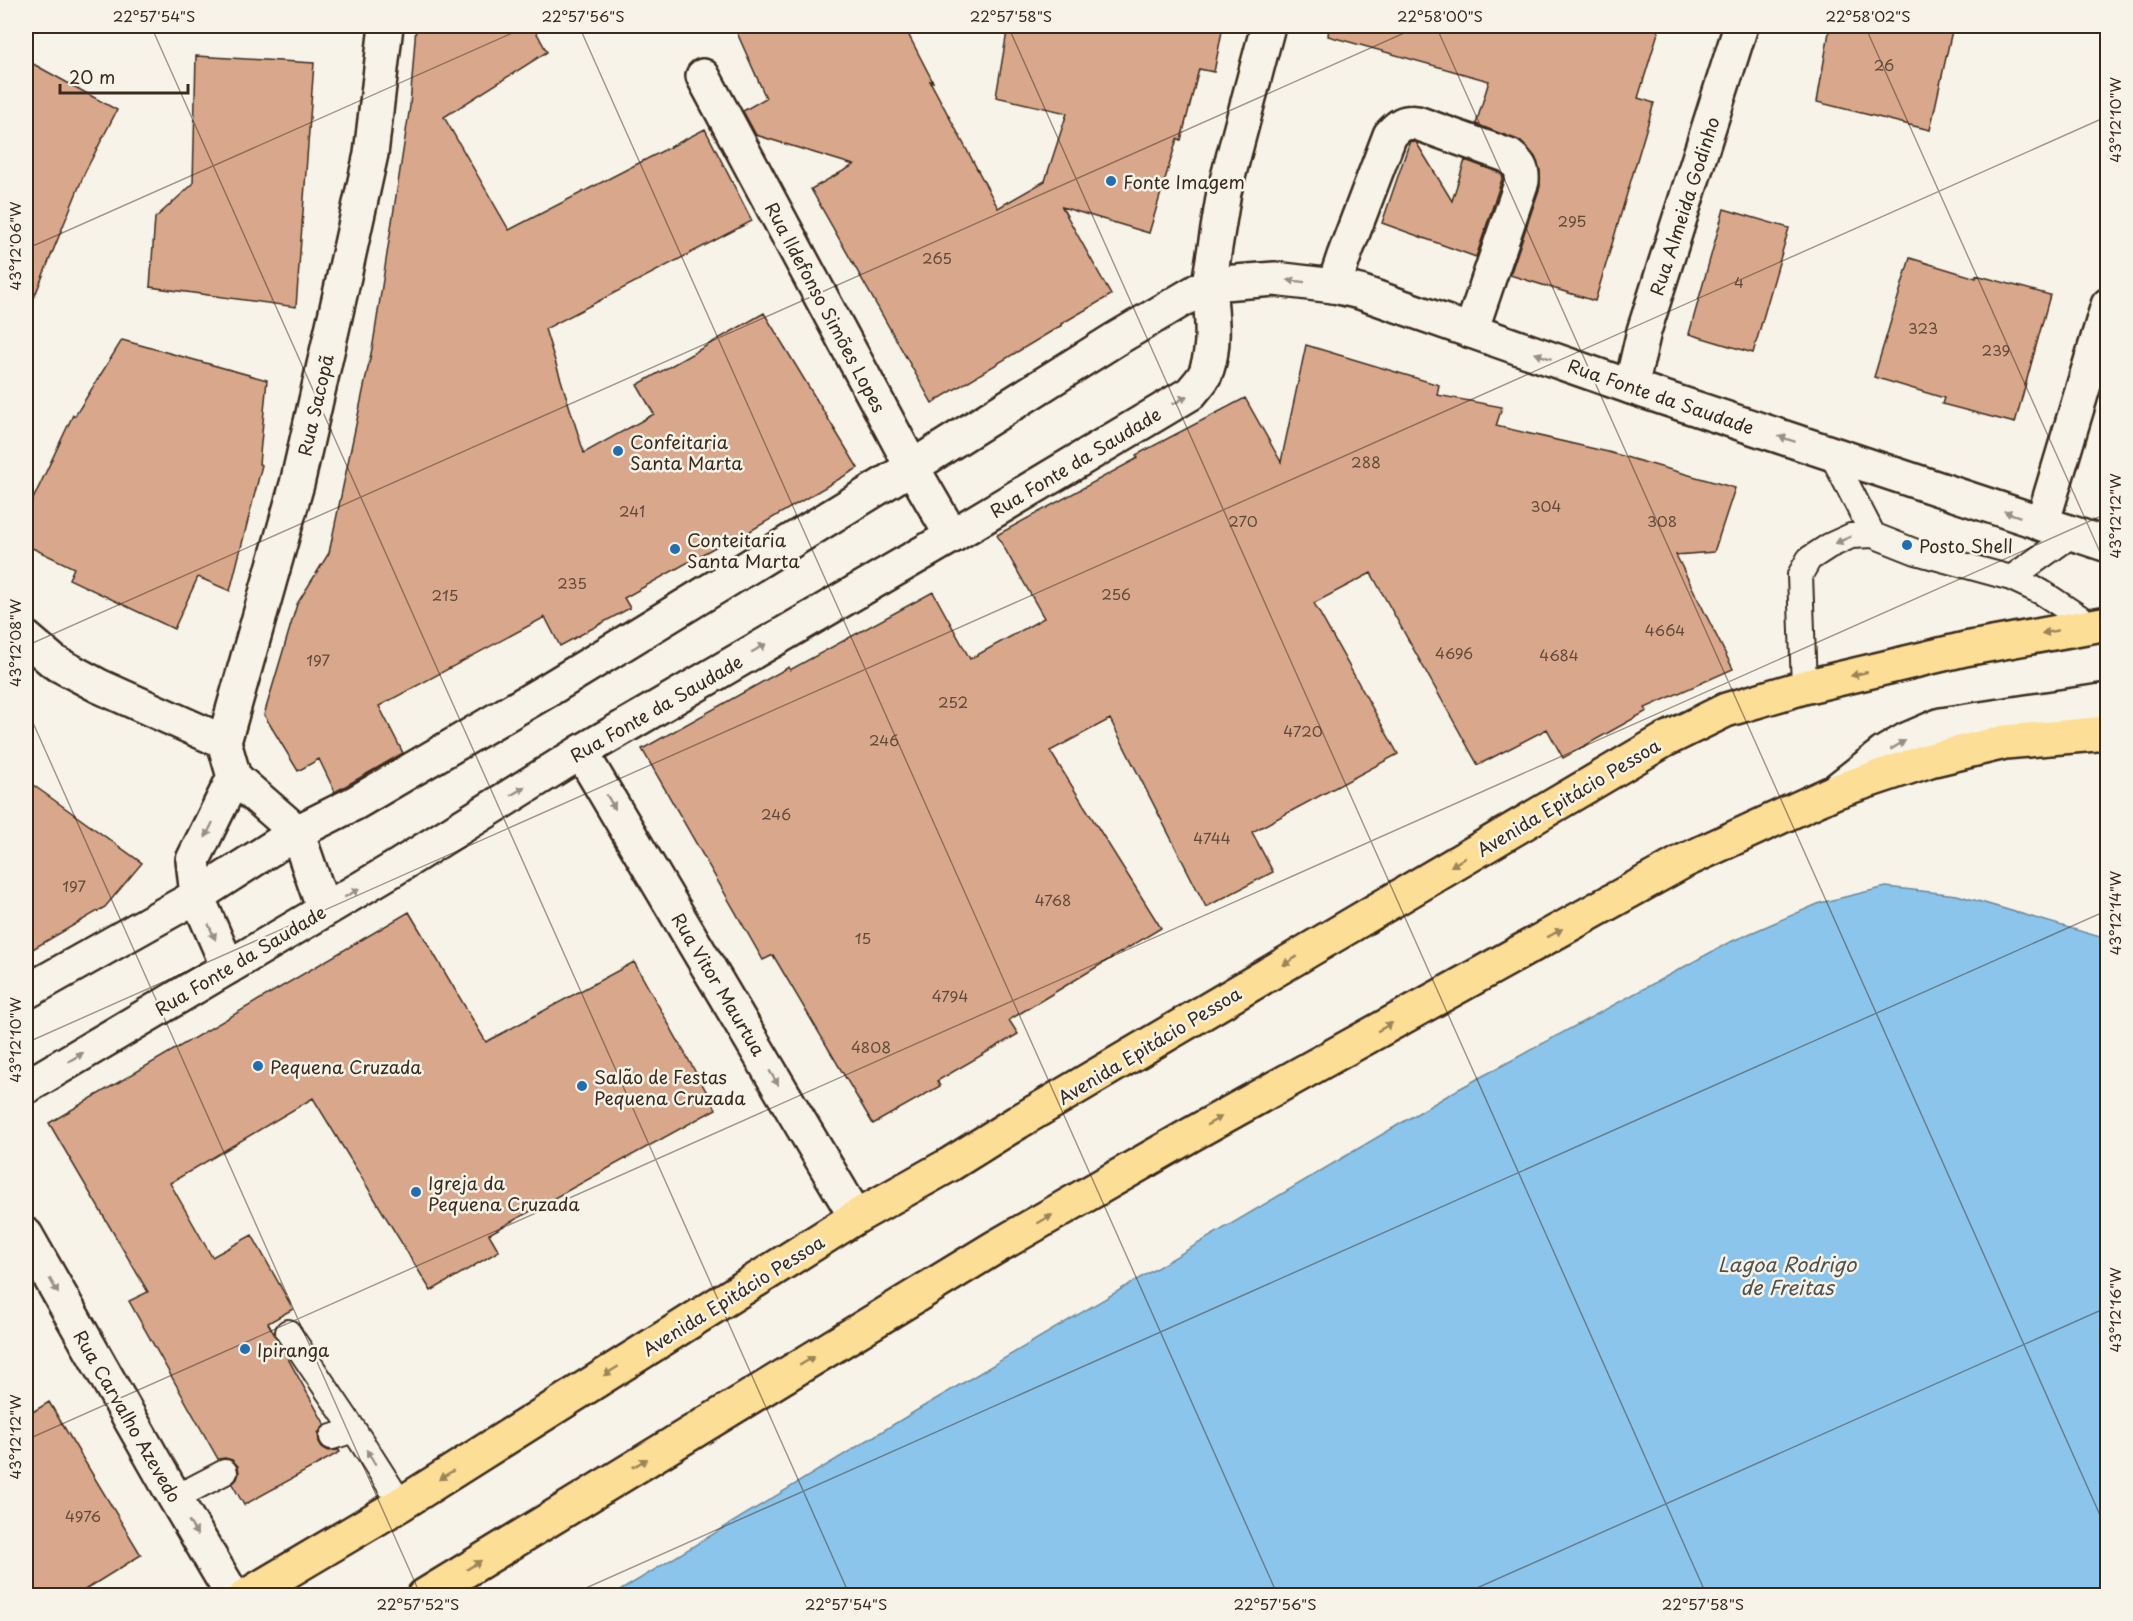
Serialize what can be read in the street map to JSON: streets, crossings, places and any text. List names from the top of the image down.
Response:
{
  "streets": {
    "highway": ["Avenida Epitácio Pessoa"],
    "street": [
      "Rua Almeida Godinho",
      "Rua Ildefonso Simões Lopes",
      "Rua Fonte da Saudade",
      "Rua Sacopã",
      "Rua Vitor Maurtua",
      "Rua Carvalho Azevedo"
    ]
  },
  "crossings": [
    ["Rua Almeida Godinho", "Rua Fonte da Saudade"],
    ["Rua Ildefonso Simões Lopes", "Rua Fonte da Saudade"],
    ["Rua Fonte da Saudade", "Rua Vitor Maurtua"],
    ["Avenida Epitácio Pessoa", "Rua Vitor Maurtua"]
  ],
  "one_way": ["Rua Vitor Maurtua", "Rua Carvalho Azevedo"],
  "water": ["Lagoa Rodrigo de Freitas"],
  "places": [
    "Fonte Imagem",
    "Confeitaria Santa Marta",
    "Posto Shell",
    "Conteitaria Santa Marta",
    "Pequena Cruzada",
    "Salão de Festas Pequena Cruzada",
    "Igreja da Pequena Cruzada",
    "Ipiranga"
  ],
  "house_numbers": [
    "26",
    "295",
    "265",
    "4",
    "323",
    "239",
    "288",
    "304",
    "241",
    "270",
    "308",
    "235",
    "256",
    "215",
    "4664",
    "4696",
    "4684",
    "197",
    "252",
    "4720",
    "246",
    "246",
    "4744",
    "197",
    "4768",
    "15",
    "4794",
    "4808",
    "4976"
  ],
  "scale_bar": "20 m",
  "coordinates": [
    "22°57'54\"S",
    "22°57'56\"S",
    "22°57'58\"S",
    "22°58'00\"S",
    "22°58'02\"S",
    "43°12'10\"W",
    "43°12'06\"W",
    "43°12'12\"W",
    "43°12'08\"W",
    "43°12'14\"W",
    "43°12'16\"W",
    "22°57'52\"S"
  ]
}
